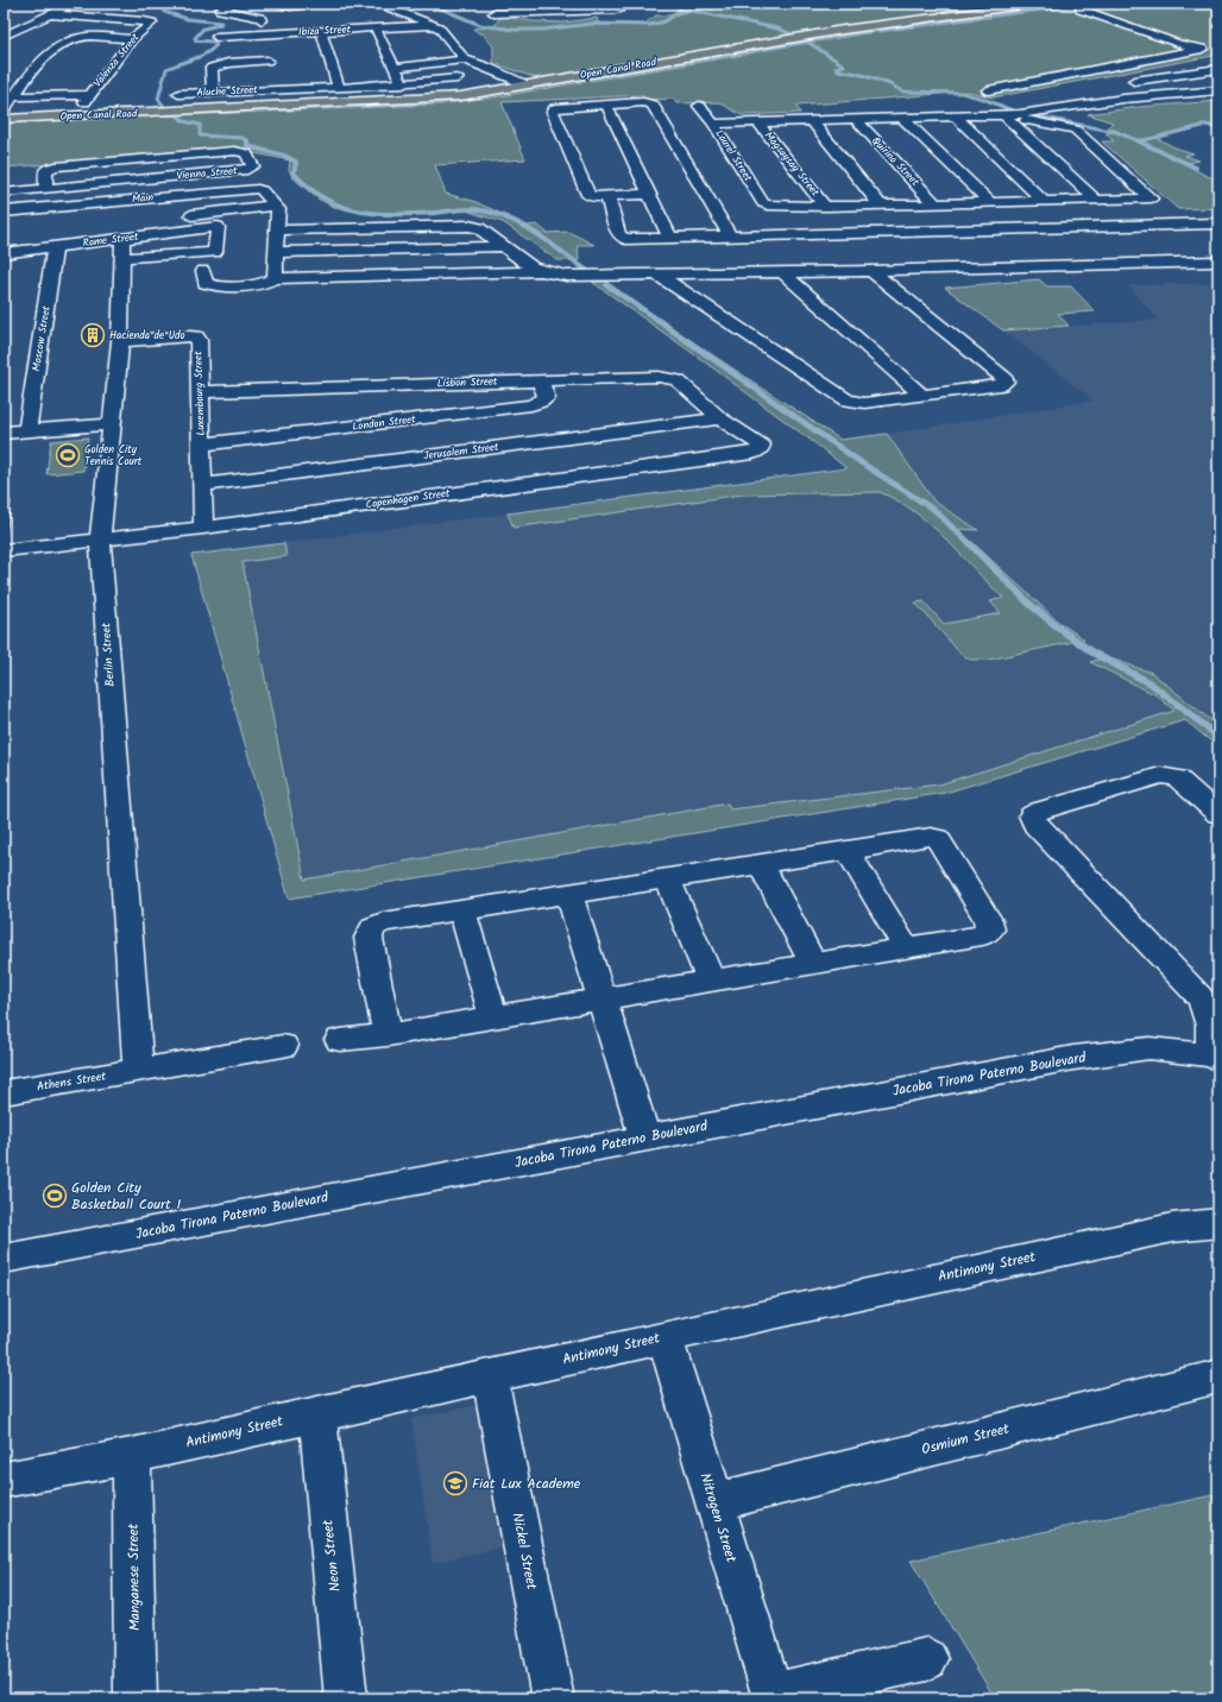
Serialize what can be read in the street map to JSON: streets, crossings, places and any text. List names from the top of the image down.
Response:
{
  "streets": {
    "main road": ["Open Canal Road"],
    "street": [
      "Ibiza Street",
      "Valenza Street",
      "Aluche Street",
      "Laurel Street",
      "Quirino Street",
      "Magsaysay Street",
      "Vienna Street",
      "Main",
      "Rome Street",
      "Moscow Street",
      "Lisbon Street",
      "Luxembourg Street",
      "London Street",
      "Jerusalem Street",
      "Copenhagen Street",
      "Berlin Street",
      "Jacoba Tirona Paterno Boulevard",
      "Athens Street",
      "Antimony Street",
      "Osmium Street",
      "Nitrogen Street",
      "Nickel Street",
      "Neon Street",
      "Manganese Street"
    ]
  },
  "crossings": [
    ["Valenza Street", "Open Canal Road"],
    ["Laurel Street", "Magsaysay Street"],
    ["Rome Street", "Moscow Street"],
    ["Rome Street", "Berlin Street"],
    ["Lisbon Street", "Luxembourg Street"],
    ["Lisbon Street", "London Street"],
    ["Lisbon Street", "Jerusalem Street"],
    ["Lisbon Street", "Copenhagen Street"],
    ["Luxembourg Street", "London Street"],
    ["Luxembourg Street", "Jerusalem Street"],
    ["Luxembourg Street", "Copenhagen Street"],
    ["Luxembourg Street", "Berlin Street"],
    ["Jerusalem Street", "Copenhagen Street"],
    ["Copenhagen Street", "Berlin Street"],
    ["Berlin Street", "Athens Street"],
    ["Antimony Street", "Nitrogen Street"],
    ["Antimony Street", "Nickel Street"],
    ["Antimony Street", "Neon Street"],
    ["Antimony Street", "Manganese Street"],
    ["Osmium Street", "Nitrogen Street"]
  ],
  "places": {
    "building": ["Hacienda de Udo"],
    "sports": ["Golden City Tennis Court", "Golden City Basketball Court 1"],
    "school or university": ["Fiat Lux Academe"]
  }
}
